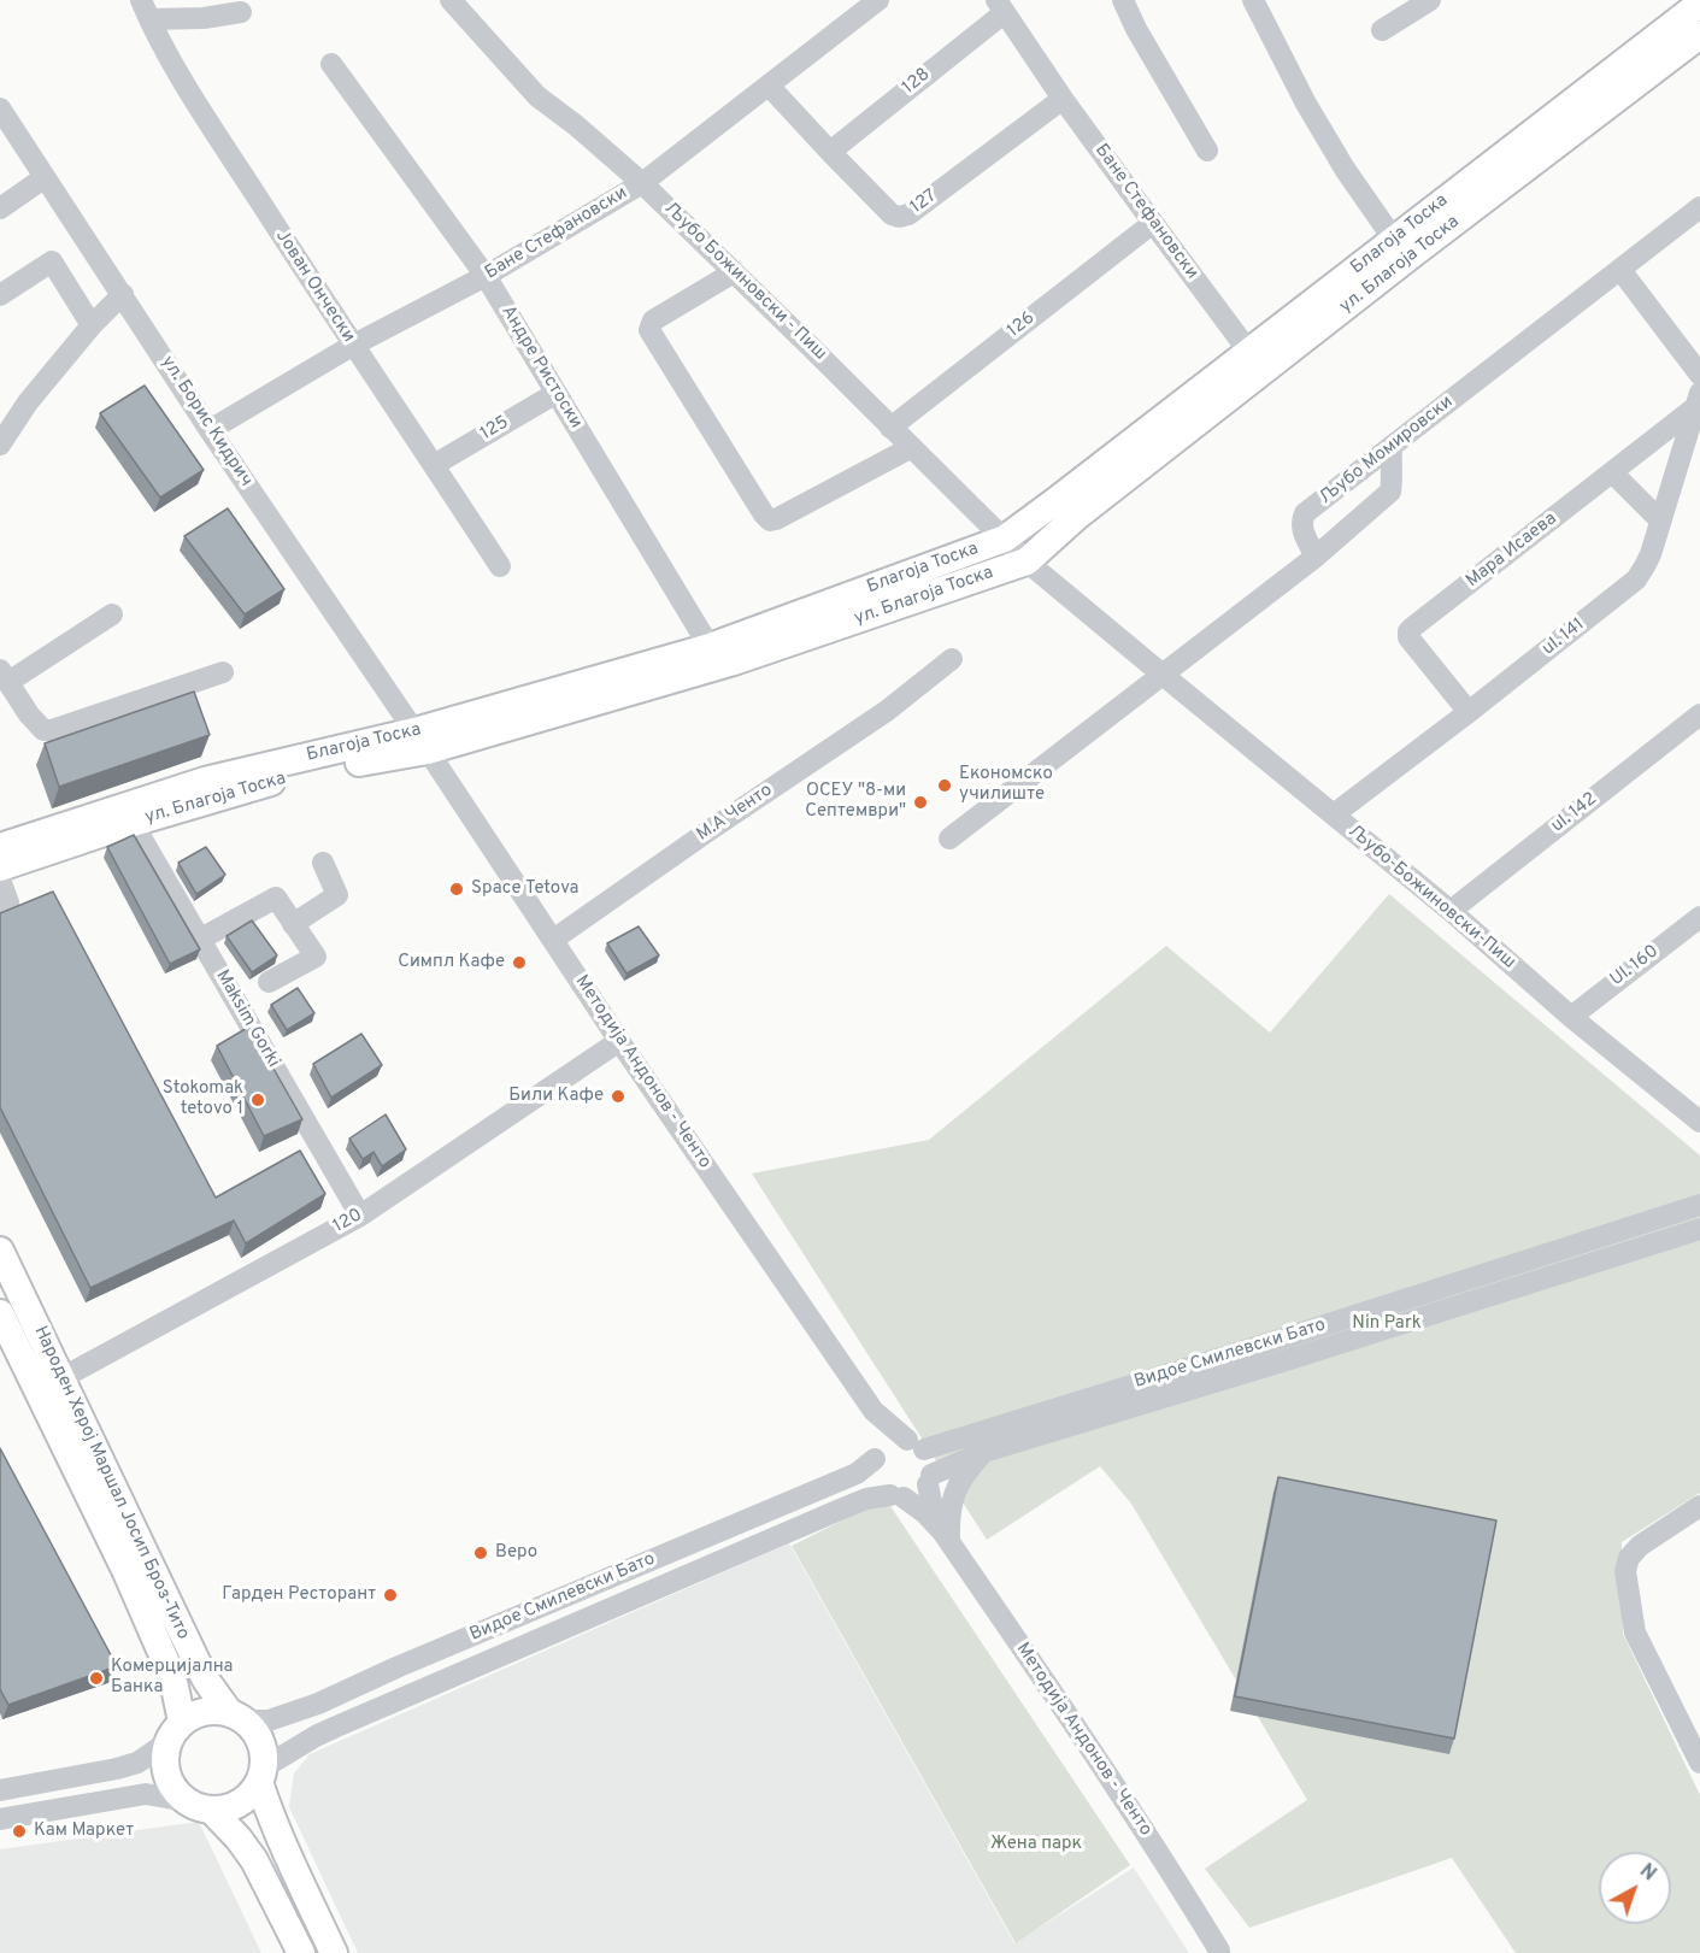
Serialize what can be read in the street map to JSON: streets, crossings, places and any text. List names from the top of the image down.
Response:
{
  "streets": {
    "main road": ["Благоја Тоска", "ул. Благоја Тоска", "Народен Херој Маршал Јосип Броз-Тито"],
    "street": [
      "128",
      "127",
      "Бане Стефановски",
      "Љубо Божиновски - Пиш",
      "Јован Ончески",
      "126",
      "Андре Ристоски",
      "ул. Борис Кидрич",
      "125",
      "Љубо Момировски",
      "Мара Исаева",
      "ul. 141",
      "М.А Ченто",
      "ul. 142",
      "Љубо-Божиновски-Пиш",
      "Ul. 160",
      "Maksim Gorki",
      "Методија Андонов - Ченто",
      "120",
      "Видое Смилевски Бато"
    ]
  },
  "crossings": [
    ["128", "127"],
    ["128", "Бане Стефановски"],
    ["127", "Бане Стефановски"],
    ["Бане Стефановски", "Благоја Тоска"],
    ["Бане Стефановски", "Љубо Божиновски - Пиш"],
    ["Бане Стефановски", "Јован Ончески"],
    ["Бане Стефановски", "126"],
    ["Бане Стефановски", "Андре Ристоски"],
    ["Бане Стефановски", "ул. Борис Кидрич"],
    ["Благоја Тоска", "ул. Благоја Тоска"],
    ["Благоја Тоска", "Љубо Божиновски - Пиш"],
    ["Благоја Тоска", "Андре Ристоски"],
    ["Благоја Тоска", "ул. Борис Кидрич"],
    ["Благоја Тоска", "Методија Андонов - Ченто"],
    ["ул. Благоја Тоска", "Љубо Божиновски - Пиш"],
    ["ул. Благоја Тоска", "ул. Борис Кидрич"],
    ["ул. Благоја Тоска", "Љубо-Божиновски-Пиш"],
    ["ул. Благоја Тоска", "Maksim Gorki"],
    ["ул. Благоја Тоска", "Методија Андонов - Ченто"],
    ["Љубо Божиновски - Пиш", "126"],
    ["Љубо Божиновски - Пиш", "Љубо-Божиновски-Пиш"],
    ["Јован Ончески", "125"],
    ["Андре Ристоски", "125"],
    ["ул. Борис Кидрич", "Методија Андонов - Ченто"],
    ["Мара Исаева", "ul. 141"],
    ["ul. 141", "Љубо-Божиновски-Пиш"],
    ["М.А Ченто", "Методија Андонов - Ченто"],
    ["ul. 142", "Љубо-Божиновски-Пиш"],
    ["Љубо-Божиновски-Пиш", "Ul. 160"],
    ["Maksim Gorki", "120"],
    ["Методија Андонов - Ченто", "120"],
    ["Методија Андонов - Ченто", "Видое Смилевски Бато"],
    ["120", "Народен Херој Маршал Јосип Броз-Тито"],
    ["Видое Смилевски Бато", "Народен Херој Маршал Јосип Броз-Тито"]
  ],
  "parks": ["Nin Park", "Жена парк"],
  "places": [
    "Економско училиште",
    "ОСЕУ \"8-ми Септември\"",
    "Space Tetova",
    "Симпл Кафе",
    "Били Кафе",
    "Stokomak tetovo 1",
    "Веро",
    "Гарден Ресторант",
    "Комерцијална Банка",
    "Кам Маркет"
  ],
  "north": "top right"
}
